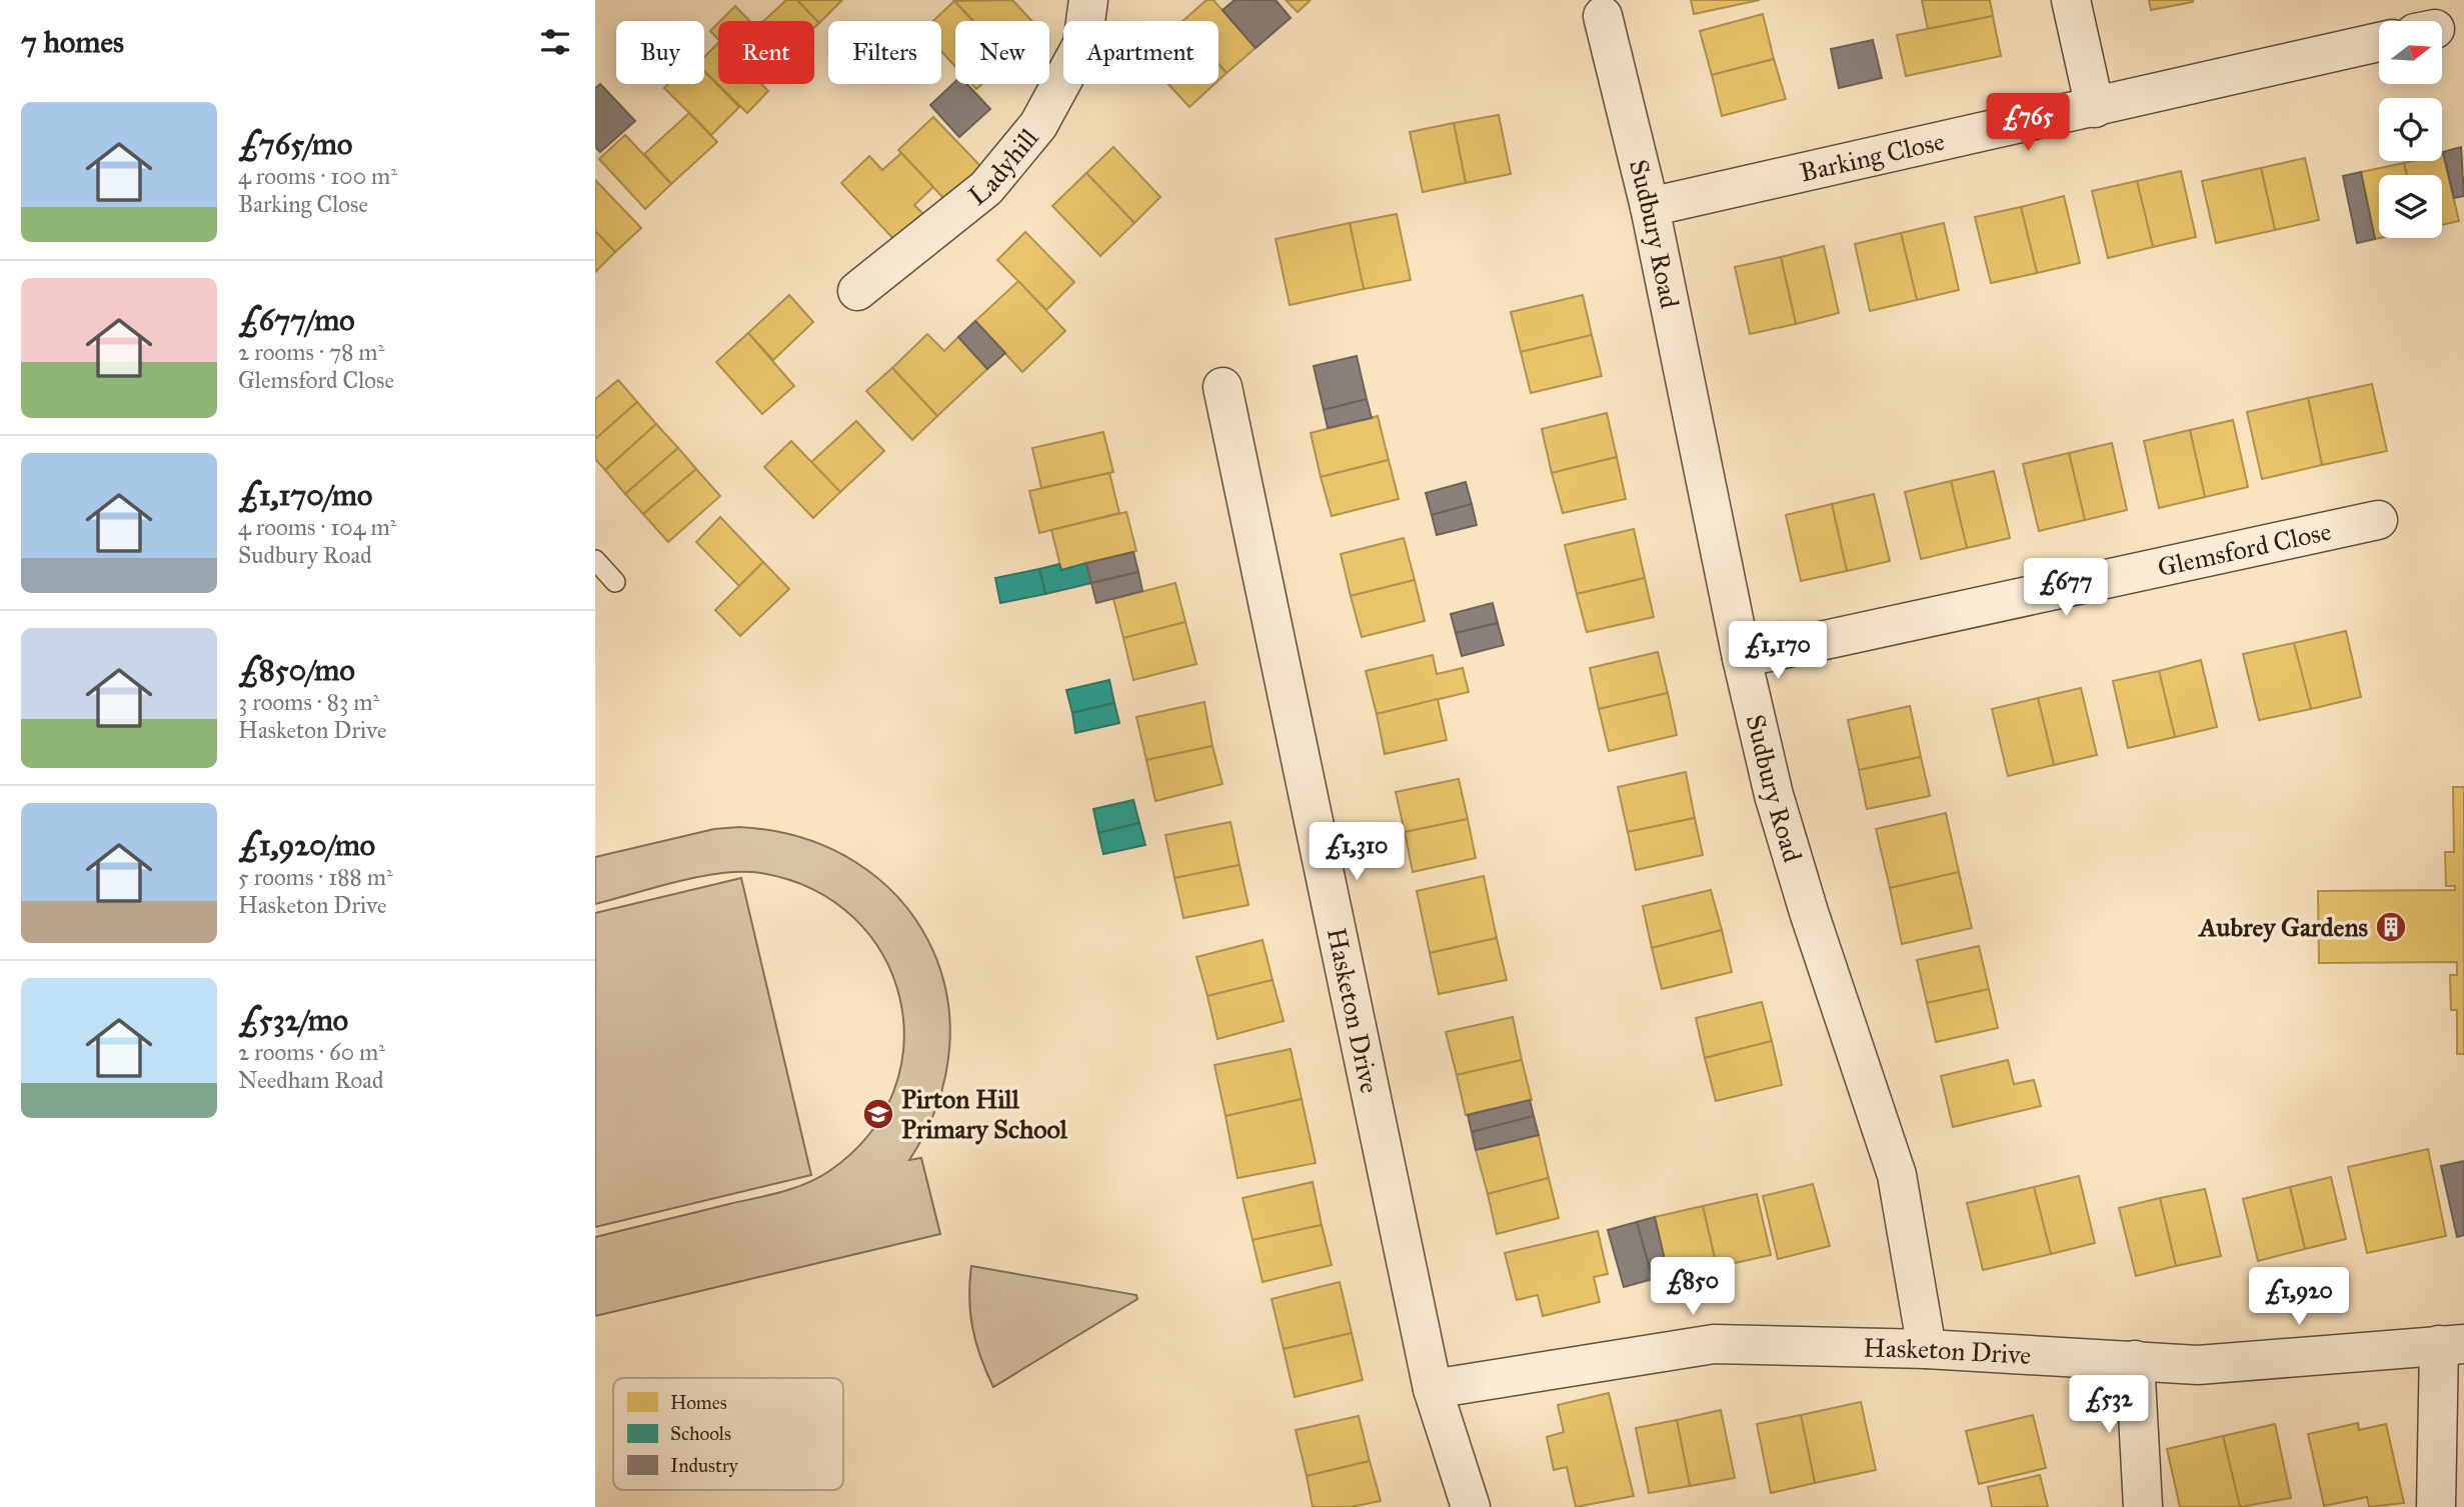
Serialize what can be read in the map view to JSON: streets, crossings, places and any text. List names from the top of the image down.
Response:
{
  "streets": {
    "street": [
      "Barking Close",
      "Ladyhill",
      "Sudbury Road",
      "Glemsford Close",
      "Hasketon Drive"
    ]
  },
  "crossings": [
    ["Barking Close", "Sudbury Road"],
    ["Sudbury Road", "Glemsford Close"],
    ["Sudbury Road", "Hasketon Drive"]
  ],
  "places": {
    "building": ["Aubrey Gardens"],
    "school or university": ["Pirton Hill Primary School"]
  },
  "legend": ["Homes", "Schools", "Industry"],
  "north": "right",
  "page": {
    "heading": "7 homes",
    "chip": [
      "Buy",
      "Rent",
      "Filters",
      "New",
      "Apartment"
    ],
    "list": [
      {
        "name": "£765/mo",
        "note": "4 rooms · 100 m² · Barking Close"
      },
      {
        "name": "£677/mo",
        "note": "2 rooms · 78 m² · Glemsford Close"
      },
      {
        "name": "£1,170/mo",
        "note": "4 rooms · 104 m² · Sudbury Road"
      },
      {
        "name": "£850/mo",
        "note": "3 rooms · 83 m² · Hasketon Drive"
      },
      {
        "name": "£1,920/mo",
        "note": "5 rooms · 188 m² · Hasketon Drive"
      },
      {
        "name": "£532/mo",
        "note": "2 rooms · 60 m² · Needham Road"
      }
    ],
    "price": [
      "£765",
      "£677",
      "£1,170",
      "£1,310",
      "£850",
      "£1,920",
      "£532"
    ]
  }
}
